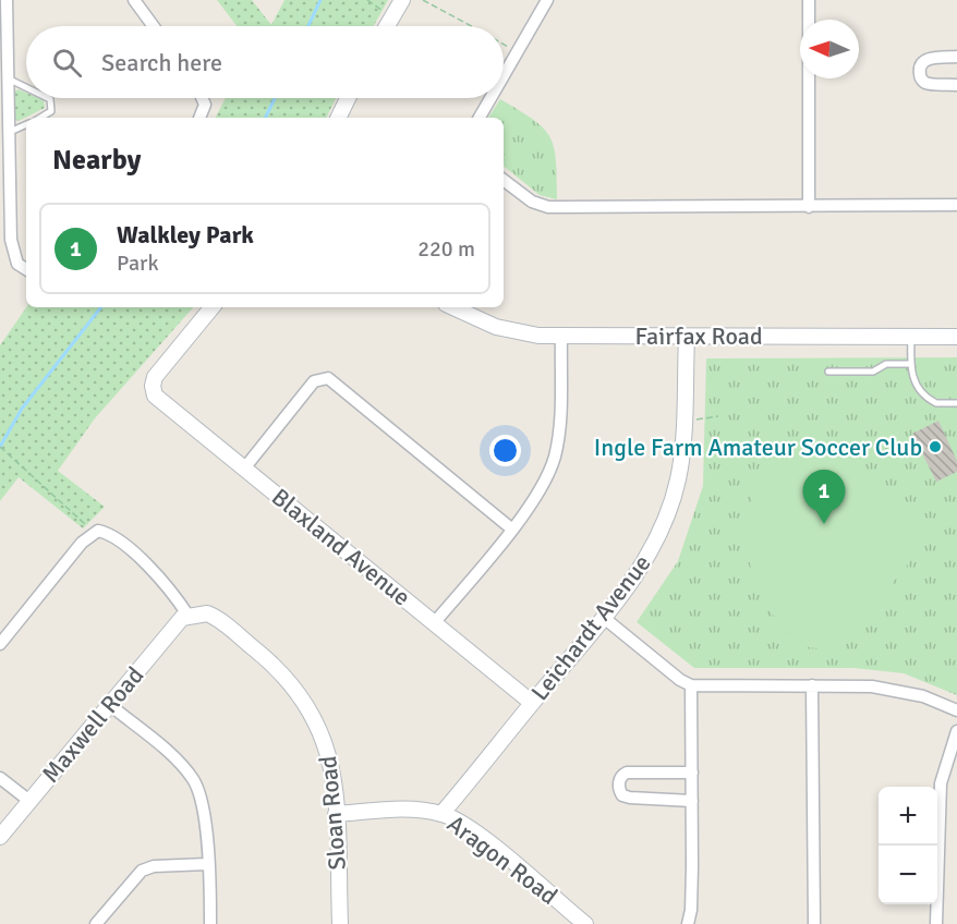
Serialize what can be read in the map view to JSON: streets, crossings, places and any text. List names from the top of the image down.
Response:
{
  "streets": {
    "street": [
      "Fairfax Road",
      "Blaxland Avenue",
      "Leichardt Avenue",
      "Maxwell Road",
      "Sloan Road",
      "Aragon Road"
    ]
  },
  "crossings": [
    ["Fairfax Road", "Leichardt Avenue"],
    ["Blaxland Avenue", "Leichardt Avenue"],
    ["Leichardt Avenue", "Aragon Road"],
    ["Maxwell Road", "Sloan Road"],
    ["Sloan Road", "Aragon Road"]
  ],
  "places": ["Ingle Farm Amateur Soccer Club"],
  "north": "left",
  "page": {
    "search": "Search here",
    "heading": "Nearby",
    "list": [
      {
        "mark": "1",
        "name": "Walkley Park",
        "note": "Park",
        "value": "220 m"
      }
    ],
    "pins": "1",
    "map_buttons": ["+", "−"]
  }
}
